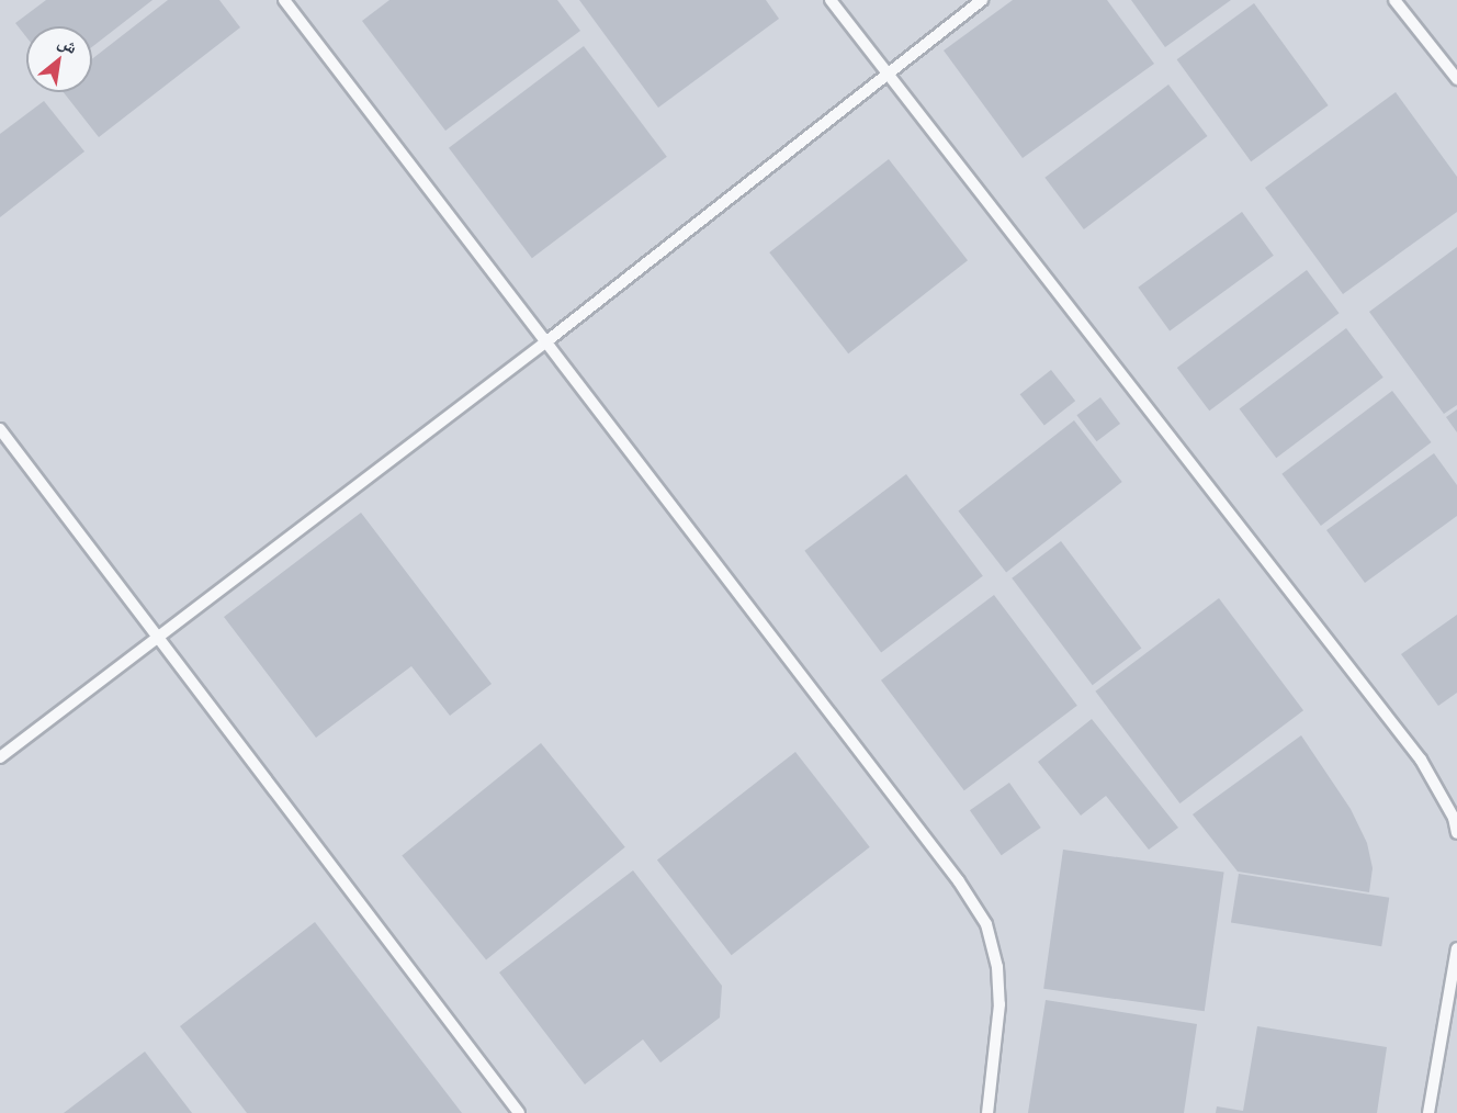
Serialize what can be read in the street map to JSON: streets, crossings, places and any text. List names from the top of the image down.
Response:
{
  "north": "top right"
}
